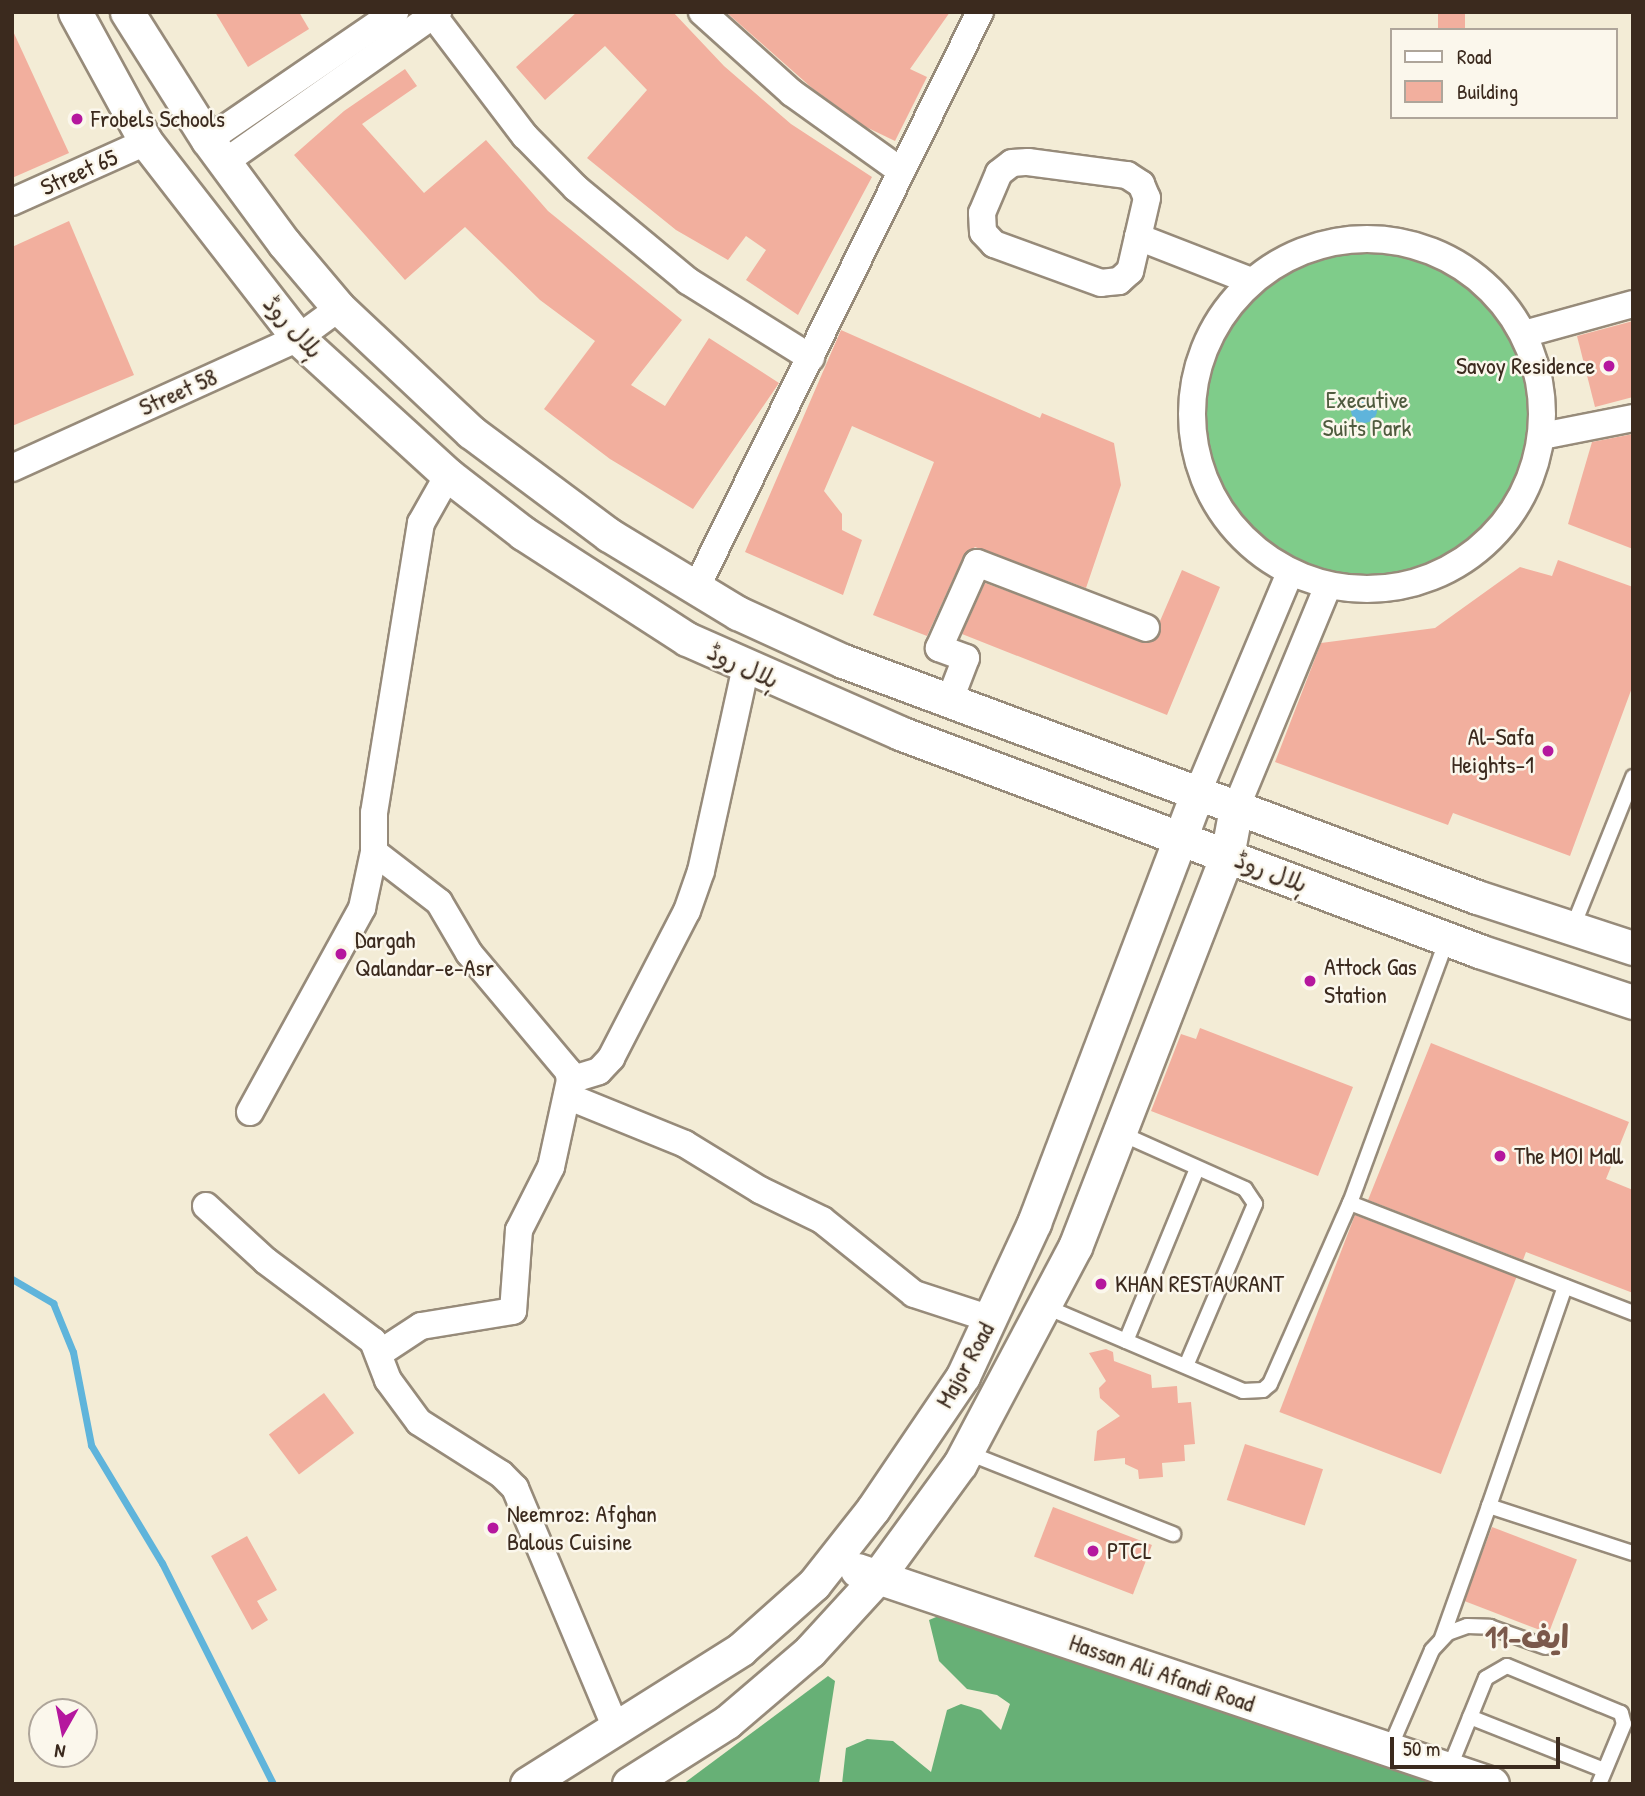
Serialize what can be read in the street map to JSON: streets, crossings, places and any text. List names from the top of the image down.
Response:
{
  "streets": {
    "street": [
      "Street 65",
      "ہلال روڈ",
      "Street 58",
      "Major Road",
      "Hassan Ali Afandi Road"
    ]
  },
  "crossings": [
    ["Street 65", "ہلال روڈ"],
    ["ہلال روڈ", "Street 58"],
    ["ہلال روڈ", "Major Road"],
    ["Major Road", "Hassan Ali Afandi Road"]
  ],
  "districts": ["ایف-11"],
  "parks": ["Executive Suits Park"],
  "places": [
    "Frobels Schools",
    "Savoy Residence",
    "Al-Safa Heights-1",
    "Dargah Qalandar-e-Asr",
    "Attock Gas Station",
    "The MOI Mall",
    "KHAN RESTAURANT",
    "Neemroz: Afghan Balous Cuisine",
    "PTCL"
  ],
  "legend": ["Road", "Building"],
  "scale_bar": "50 m",
  "north": "bottom"
}
